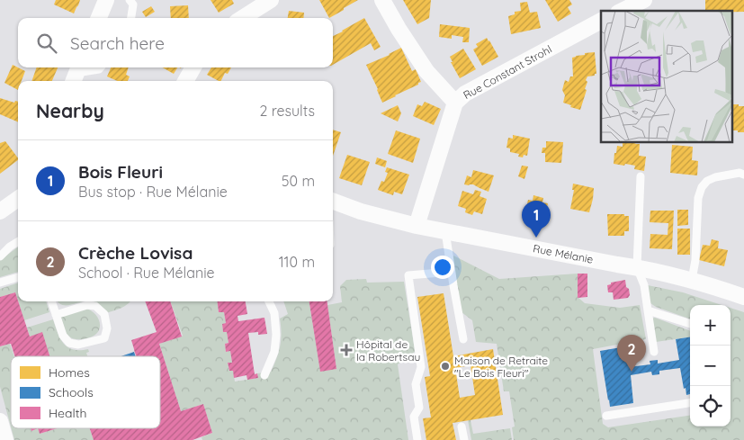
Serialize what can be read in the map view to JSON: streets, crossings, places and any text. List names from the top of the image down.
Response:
{
  "streets": {
    "street": ["Rue Constant Strohl", "Rue Mélanie"]
  },
  "crossings": [
    ["Rue Constant Strohl", "Rue Mélanie"]
  ],
  "places": {
    "health": ["Hôpital de la Robertsau"],
    "other": ["Maison de Retraite \"Le Bois Fleuri\""]
  },
  "legend": ["Homes", "Schools", "Health"],
  "page": {
    "search": "Search here",
    "heading": ["Nearby", "2 results"],
    "list": [
      {
        "mark": "1",
        "name": "Bois Fleuri",
        "note": "Bus stop · Rue Mélanie",
        "value": "50 m"
      },
      {
        "mark": "2",
        "name": "Crèche Lovisa",
        "note": "School · Rue Mélanie",
        "value": "110 m"
      }
    ],
    "pins": ["1", "2"],
    "map_buttons": ["+", "−"]
  }
}
